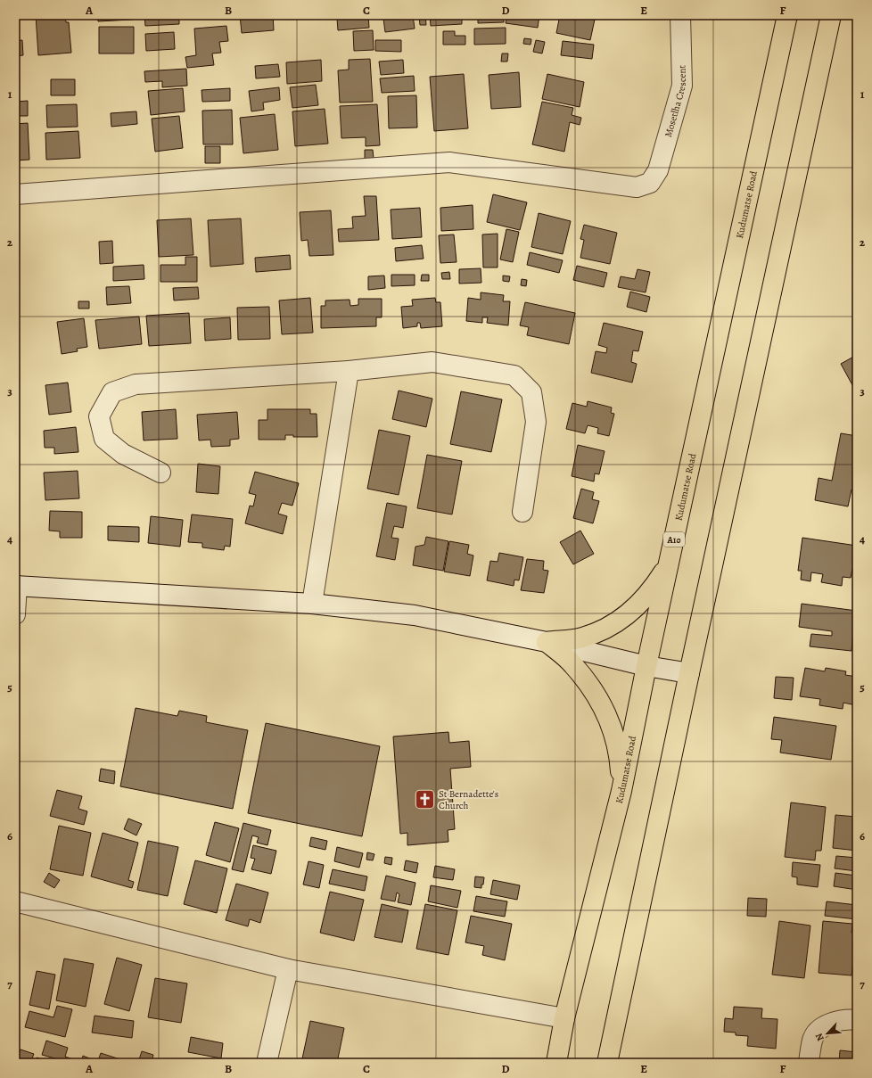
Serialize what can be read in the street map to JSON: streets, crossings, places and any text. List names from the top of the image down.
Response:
{
  "streets": {
    "main road": ["Kudumatse Road", "A10"],
    "street": ["Mosetlha Crescent"]
  },
  "places": {
    "church": ["St Bernadette's Church"]
  },
  "north": "bottom left",
  "grid": {
    "columns": [
      "A",
      "B",
      "C",
      "D",
      "E",
      "F"
    ],
    "rows": [
      "1",
      "2",
      "3",
      "4",
      "5",
      "6",
      "7"
    ]
  }
}
